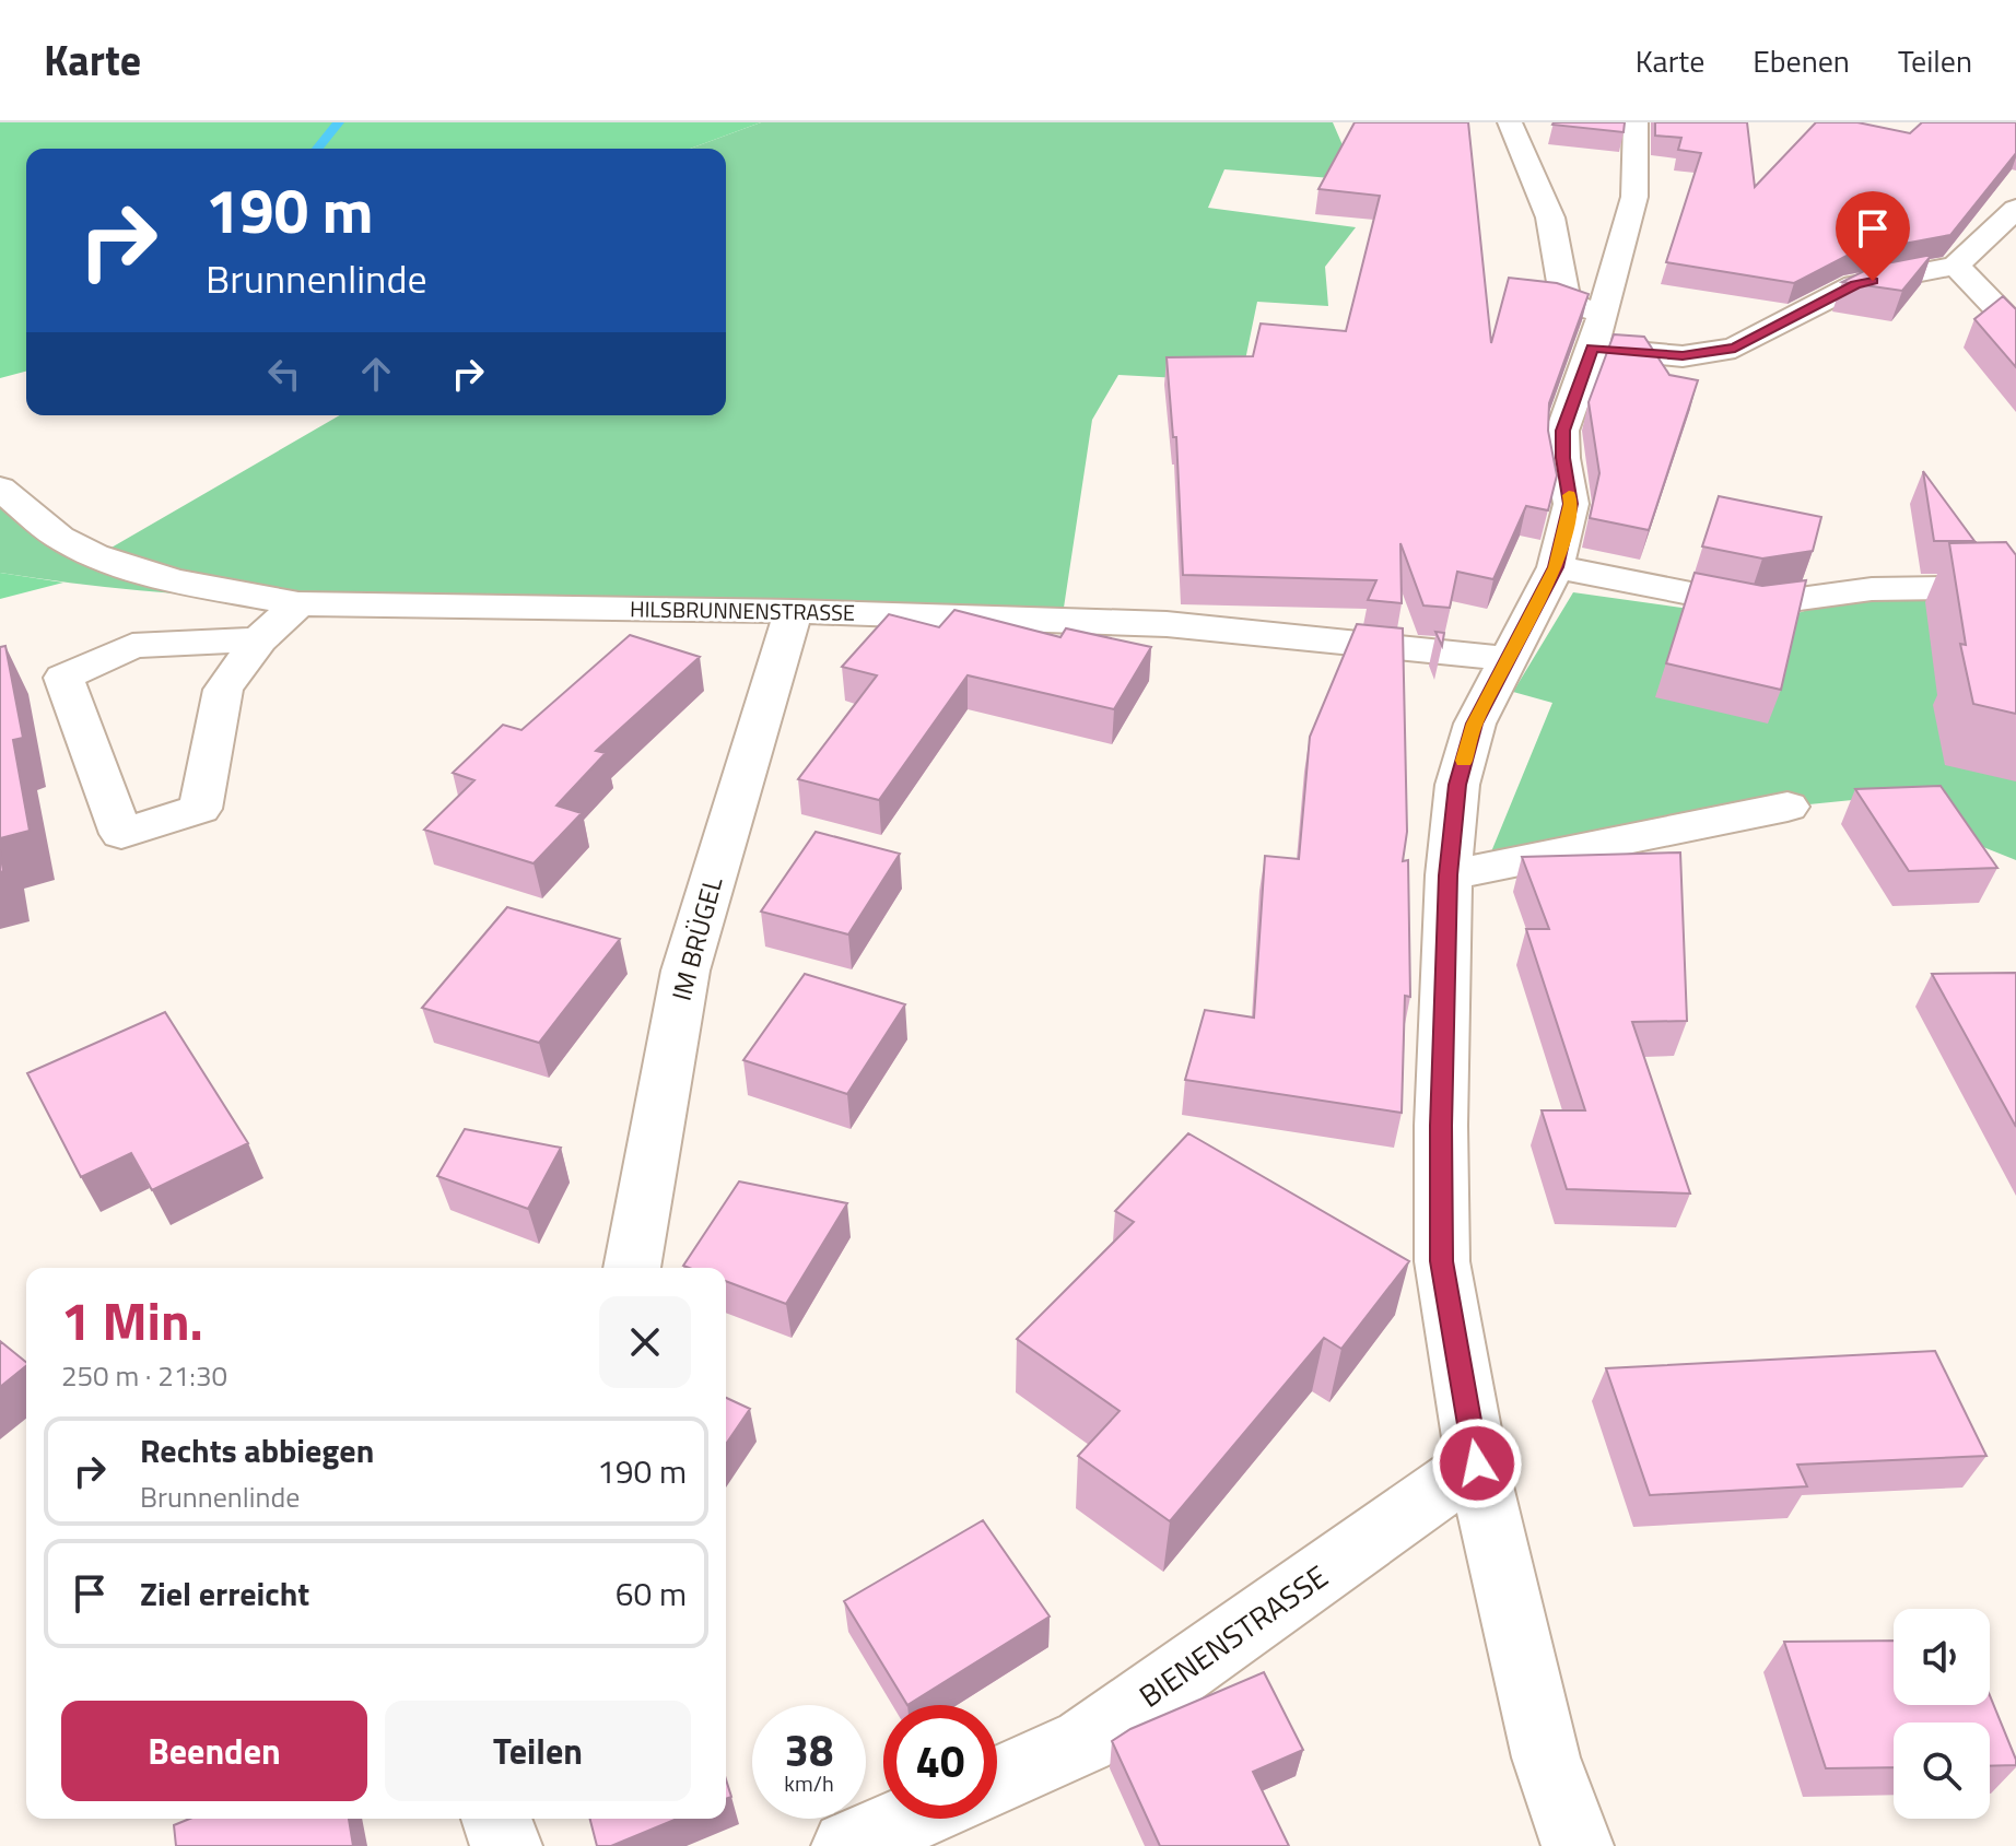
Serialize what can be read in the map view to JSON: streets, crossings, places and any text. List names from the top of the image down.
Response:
{
  "streets": {
    "street": ["HILSBRUNNENSTRASSE", "IM BRÜGEL", "BIENENSTRASSE"]
  },
  "crossings": [
    ["HILSBRUNNENSTRASSE", "IM BRÜGEL"]
  ],
  "page": {
    "header": "Karte",
    "nav": ["Karte", "Ebenen", "Teilen"],
    "turn": ["190 m", "Brunnenlinde"],
    "heading": ["1 Min.", "250 m · 21:30"],
    "list": [
      {
        "name": "Rechts abbiegen",
        "note": "Brunnenlinde",
        "value": "190 m"
      },
      {
        "name": "Ziel erreicht",
        "value": "60 m"
      }
    ],
    "buttons": ["Beenden", "Teilen"],
    "speed": "38 km/h",
    "limit": "40"
  }
}
